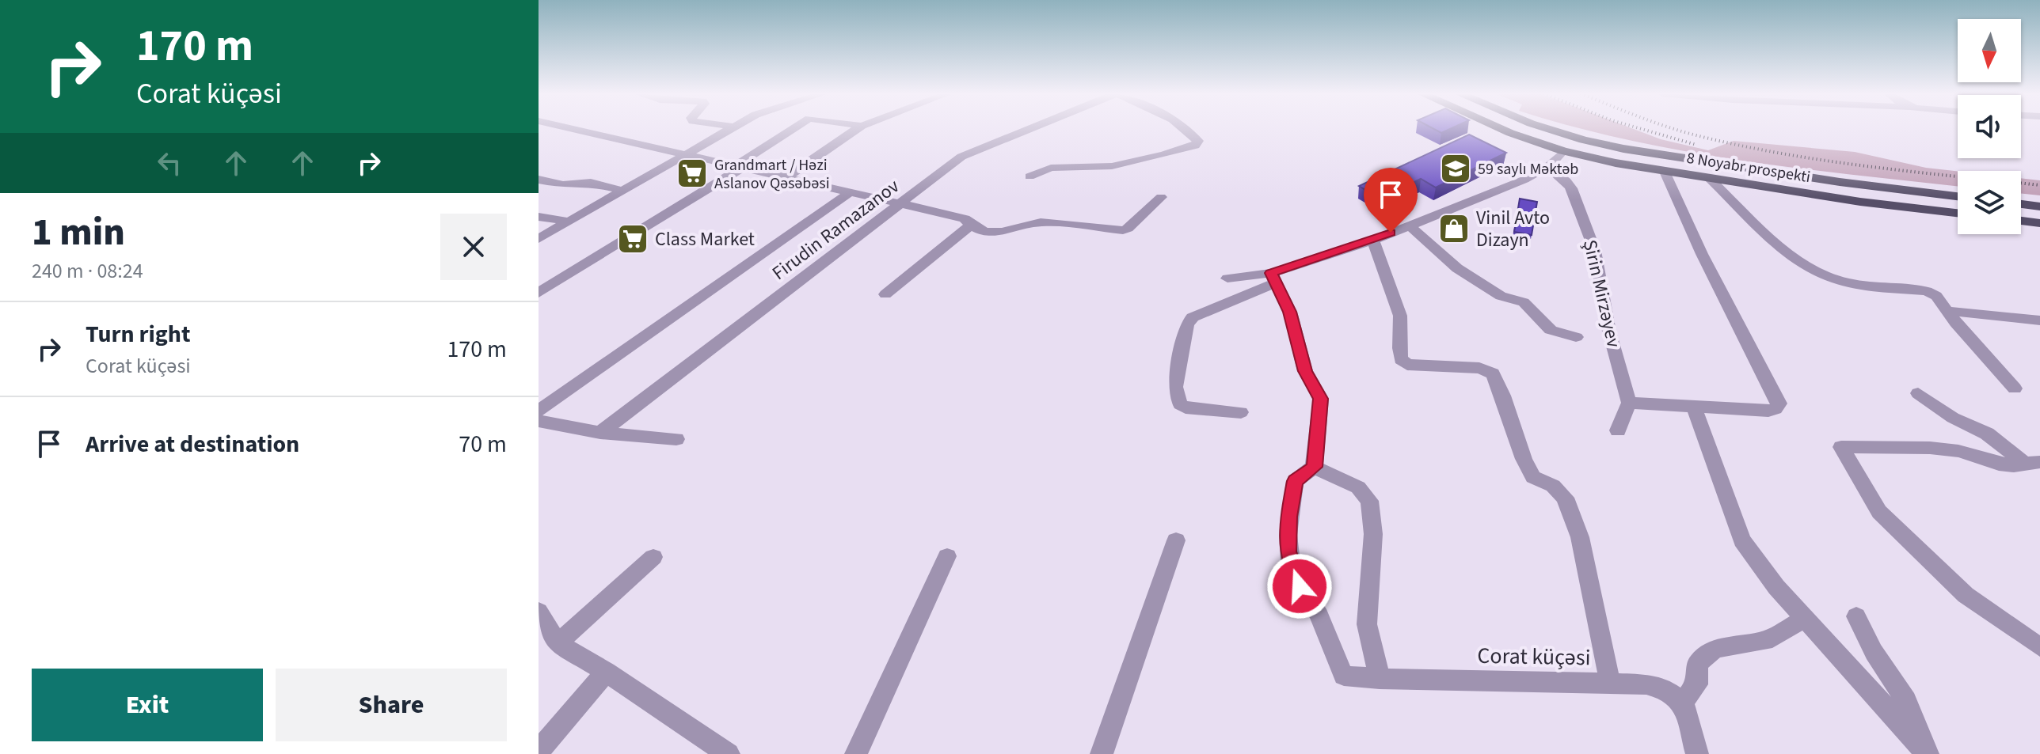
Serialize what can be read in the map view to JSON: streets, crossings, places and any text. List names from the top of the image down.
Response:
{
  "streets": {
    "highway": ["8 Noyabr prospekti"],
    "street": ["Firudin Ramazanov", "Şirin Mirzəyev", "Corat küçəsi"]
  },
  "places": {
    "school or university": ["59 saylı Məktəb"],
    "supermarket": ["Grandmart / Həzi Aslanov Qəsəbəsi", "Class Market"],
    "shop": ["Vinil Avto Dizayn"]
  },
  "north": "bottom",
  "page": {
    "turn": ["170 m", "Corat küçəsi"],
    "heading": ["1 min", "240 m · 08:24"],
    "list": [
      {
        "name": "Turn right",
        "note": "Corat küçəsi",
        "value": "170 m"
      },
      {
        "name": "Arrive at destination",
        "value": "70 m"
      }
    ],
    "buttons": ["Exit", "Share"]
  }
}
